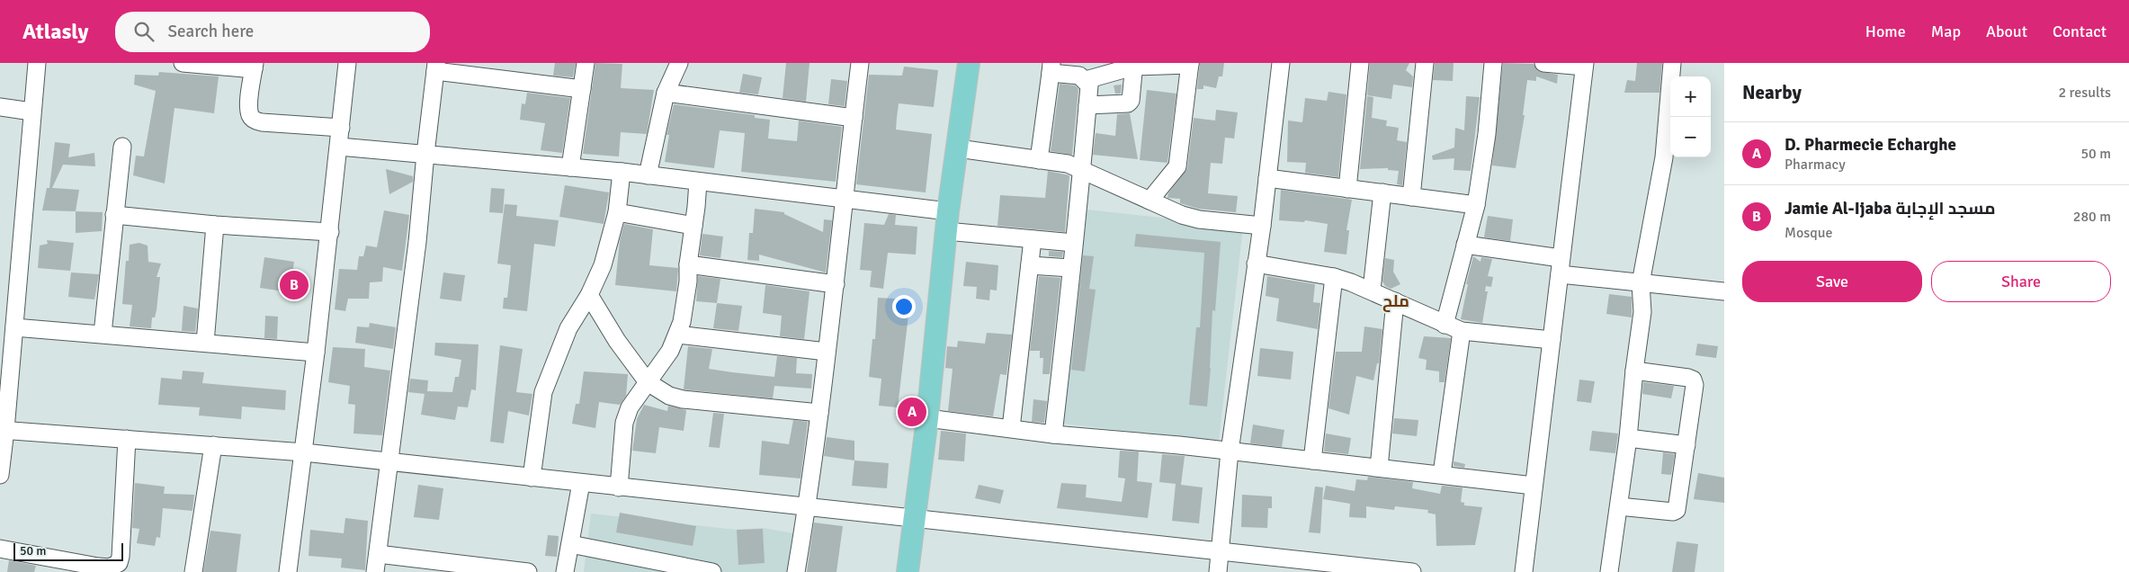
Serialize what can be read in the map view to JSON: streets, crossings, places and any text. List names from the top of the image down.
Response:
{
  "districts": ["ملح"],
  "scale_bar": "50 m",
  "page": {
    "header": "Atlasly",
    "search": "Search here",
    "nav": [
      "Home",
      "Map",
      "About",
      "Contact"
    ],
    "heading": ["Nearby", "2 results"],
    "map_buttons": ["+", "−"],
    "list": [
      {
        "mark": "A",
        "name": "D. Pharmecie Echarghe",
        "note": "Pharmacy",
        "value": "50 m"
      },
      {
        "mark": "B",
        "name": "Jamie Al-Ijaba مسجد الإجابة",
        "note": "Mosque",
        "value": "280 m"
      }
    ],
    "buttons": ["Save", "Share"],
    "pins": ["B", "A"],
    "scale": "50 m"
  }
}
